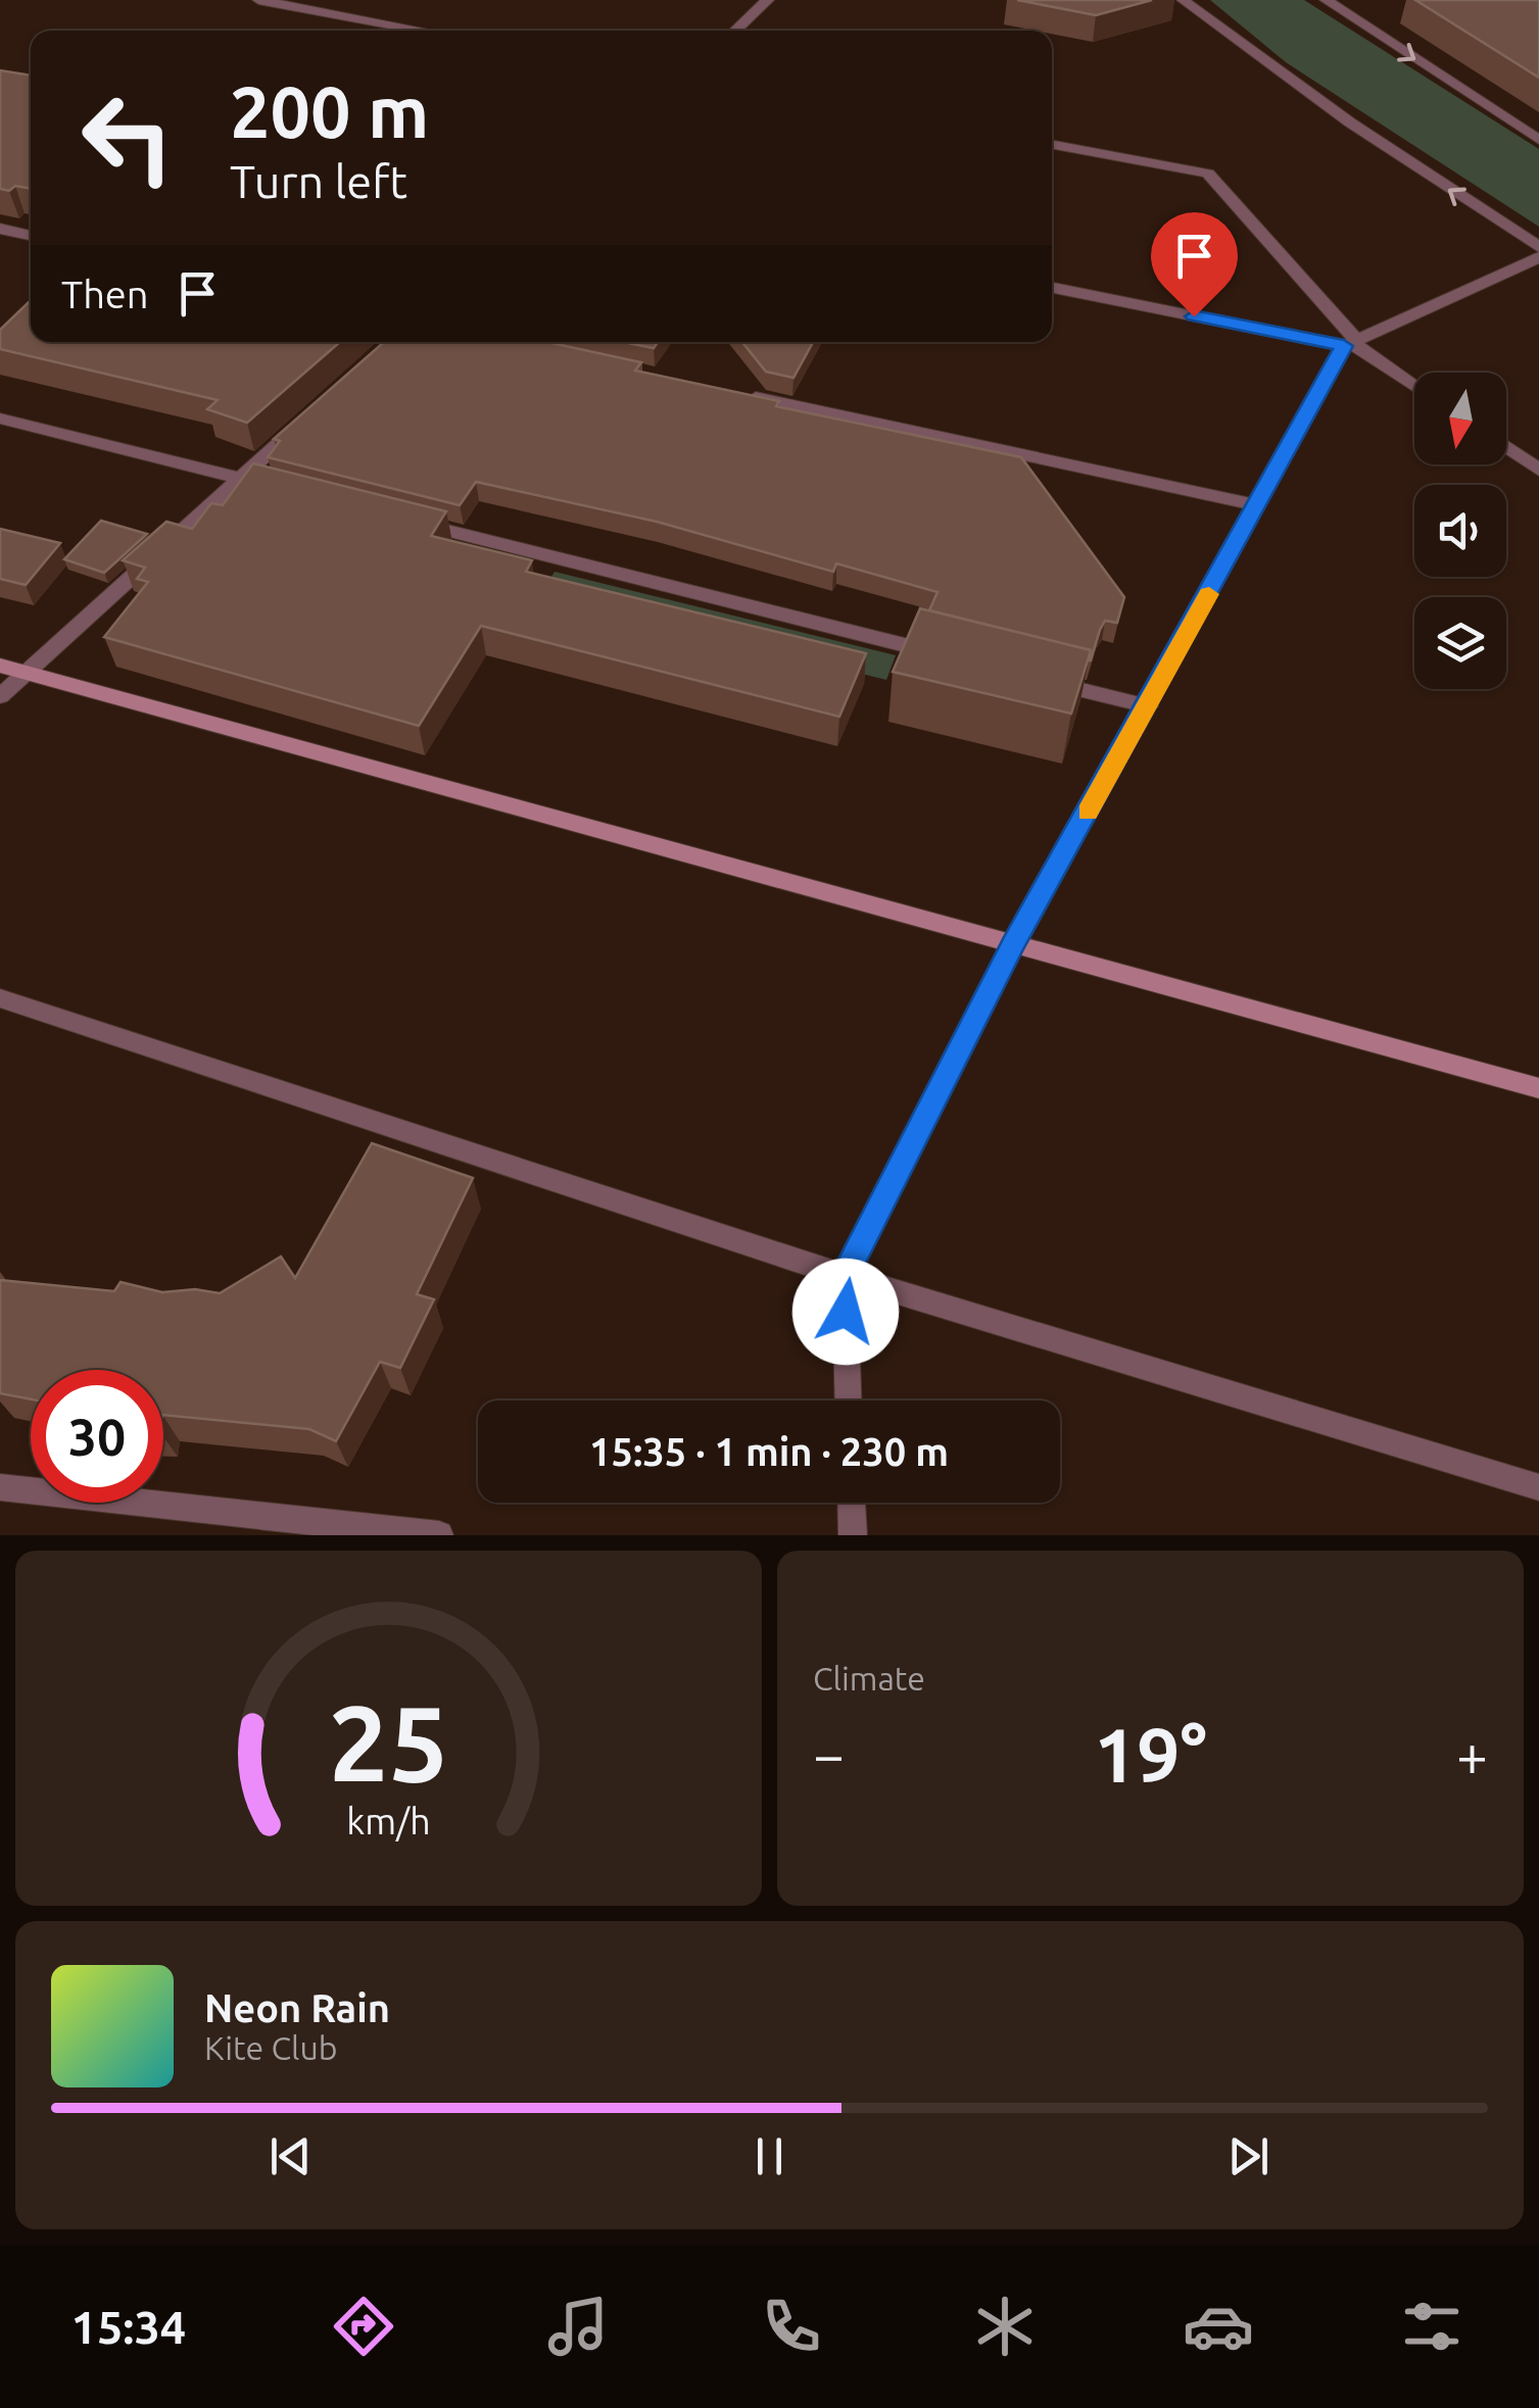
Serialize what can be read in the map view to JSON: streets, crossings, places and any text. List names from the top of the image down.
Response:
{
  "north": "bottom",
  "page": {
    "turn": ["200 m", "Turn left"],
    "then": "Then",
    "limit": "30",
    "trip": "15:35 · 1 min · 230 m",
    "tile": "Climate",
    "heat": ["−", "19°", "+"],
    "song": ["Neon Rain", "Kite Club"],
    "tabs": "15:34",
    "gauge": ["25", "km/h"]
  }
}
